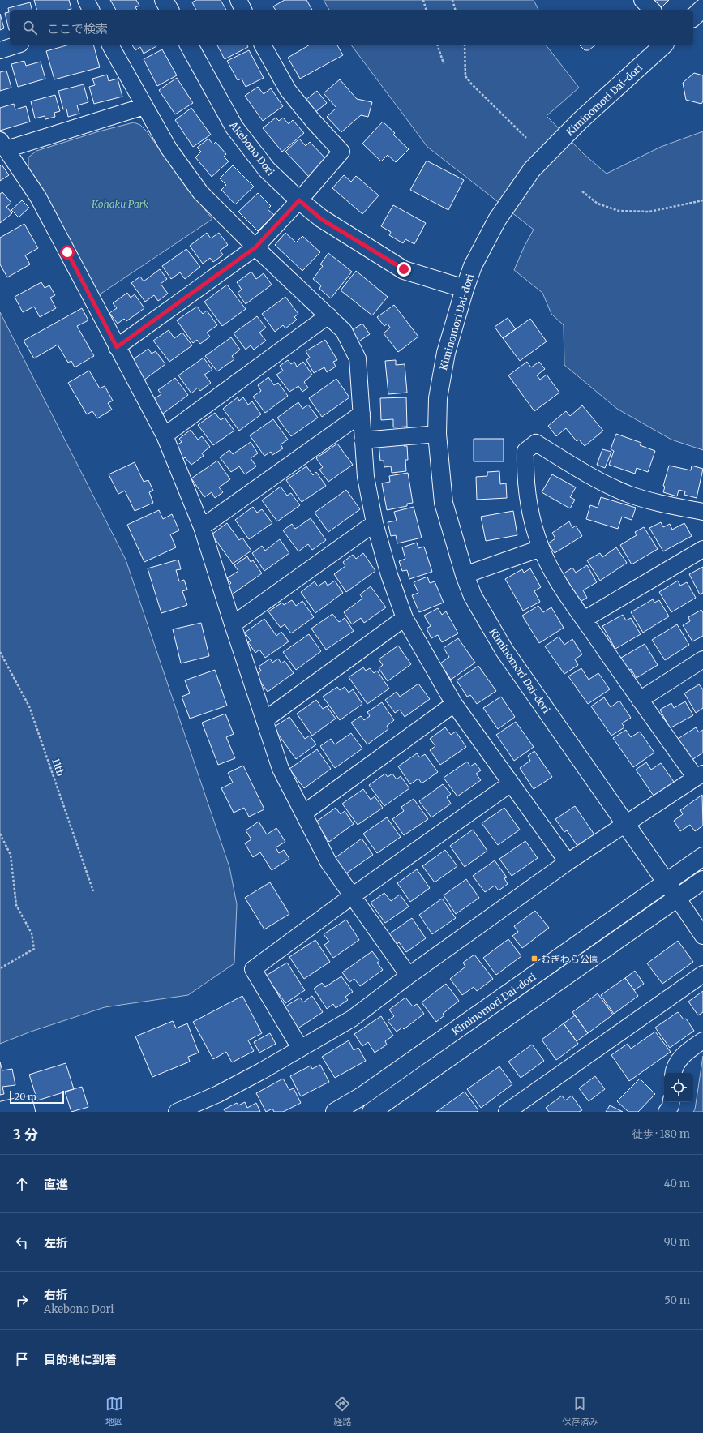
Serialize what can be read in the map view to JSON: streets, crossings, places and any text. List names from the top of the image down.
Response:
{
  "streets": {
    "street": ["Kiminomori Dai-dori", "Akebono Dori"],
    "path": ["11th"]
  },
  "crossings": [
    ["Kiminomori Dai-dori", "Akebono Dori"]
  ],
  "parks": ["Kohaku Park"],
  "places": {
    "transit": ["むぎわら公園"]
  },
  "scale_bar": "20 m",
  "page": {
    "search": "ここで検索",
    "scale": "20 m",
    "heading": ["3 分", "徒歩 · 180 m"],
    "list": [
      ["直進", "40 m"],
      ["左折", "90 m"],
      ["右折", "Akebono Dori", "50 m"],
      "目的地に到着"
    ],
    "nav": ["地図", "経路", "保存済み"]
  }
}
